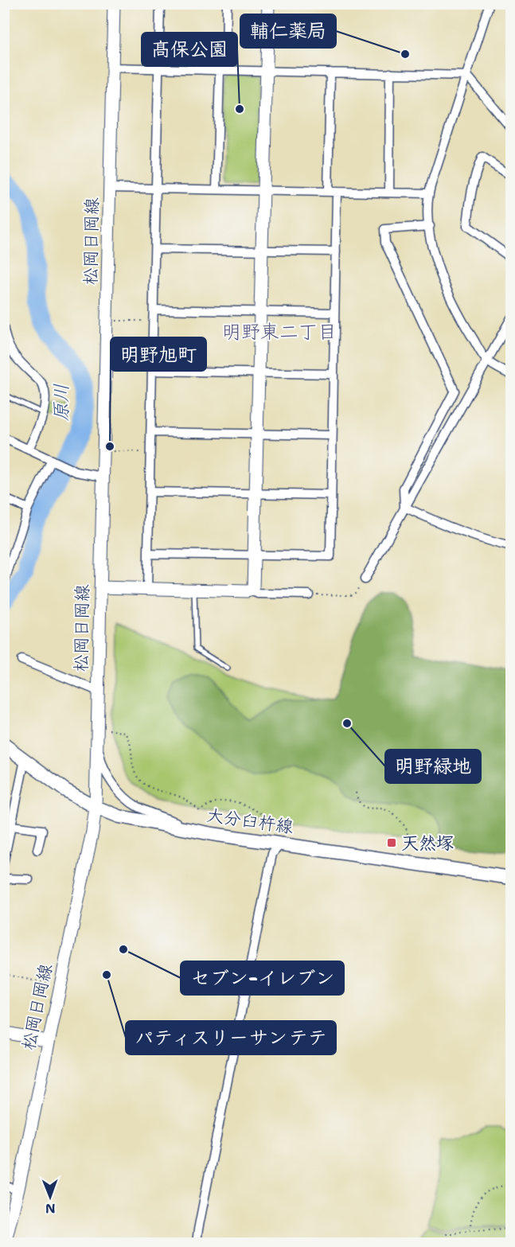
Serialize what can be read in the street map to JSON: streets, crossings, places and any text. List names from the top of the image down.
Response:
{
  "streets": {
    "main road": ["松岡日岡線", "大分臼杵線"]
  },
  "crossings": [
    ["松岡日岡線", "大分臼杵線"]
  ],
  "districts": ["明野東二丁目"],
  "water": ["原川"],
  "places": {
    "other": [
      "輔仁薬局",
      "髙保公園",
      "明野旭町",
      "明野緑地",
      "セブン-イレブン",
      "パティスリーサンテテ"
    ],
    "transit": ["天然塚"]
  },
  "north": "bottom"
}
